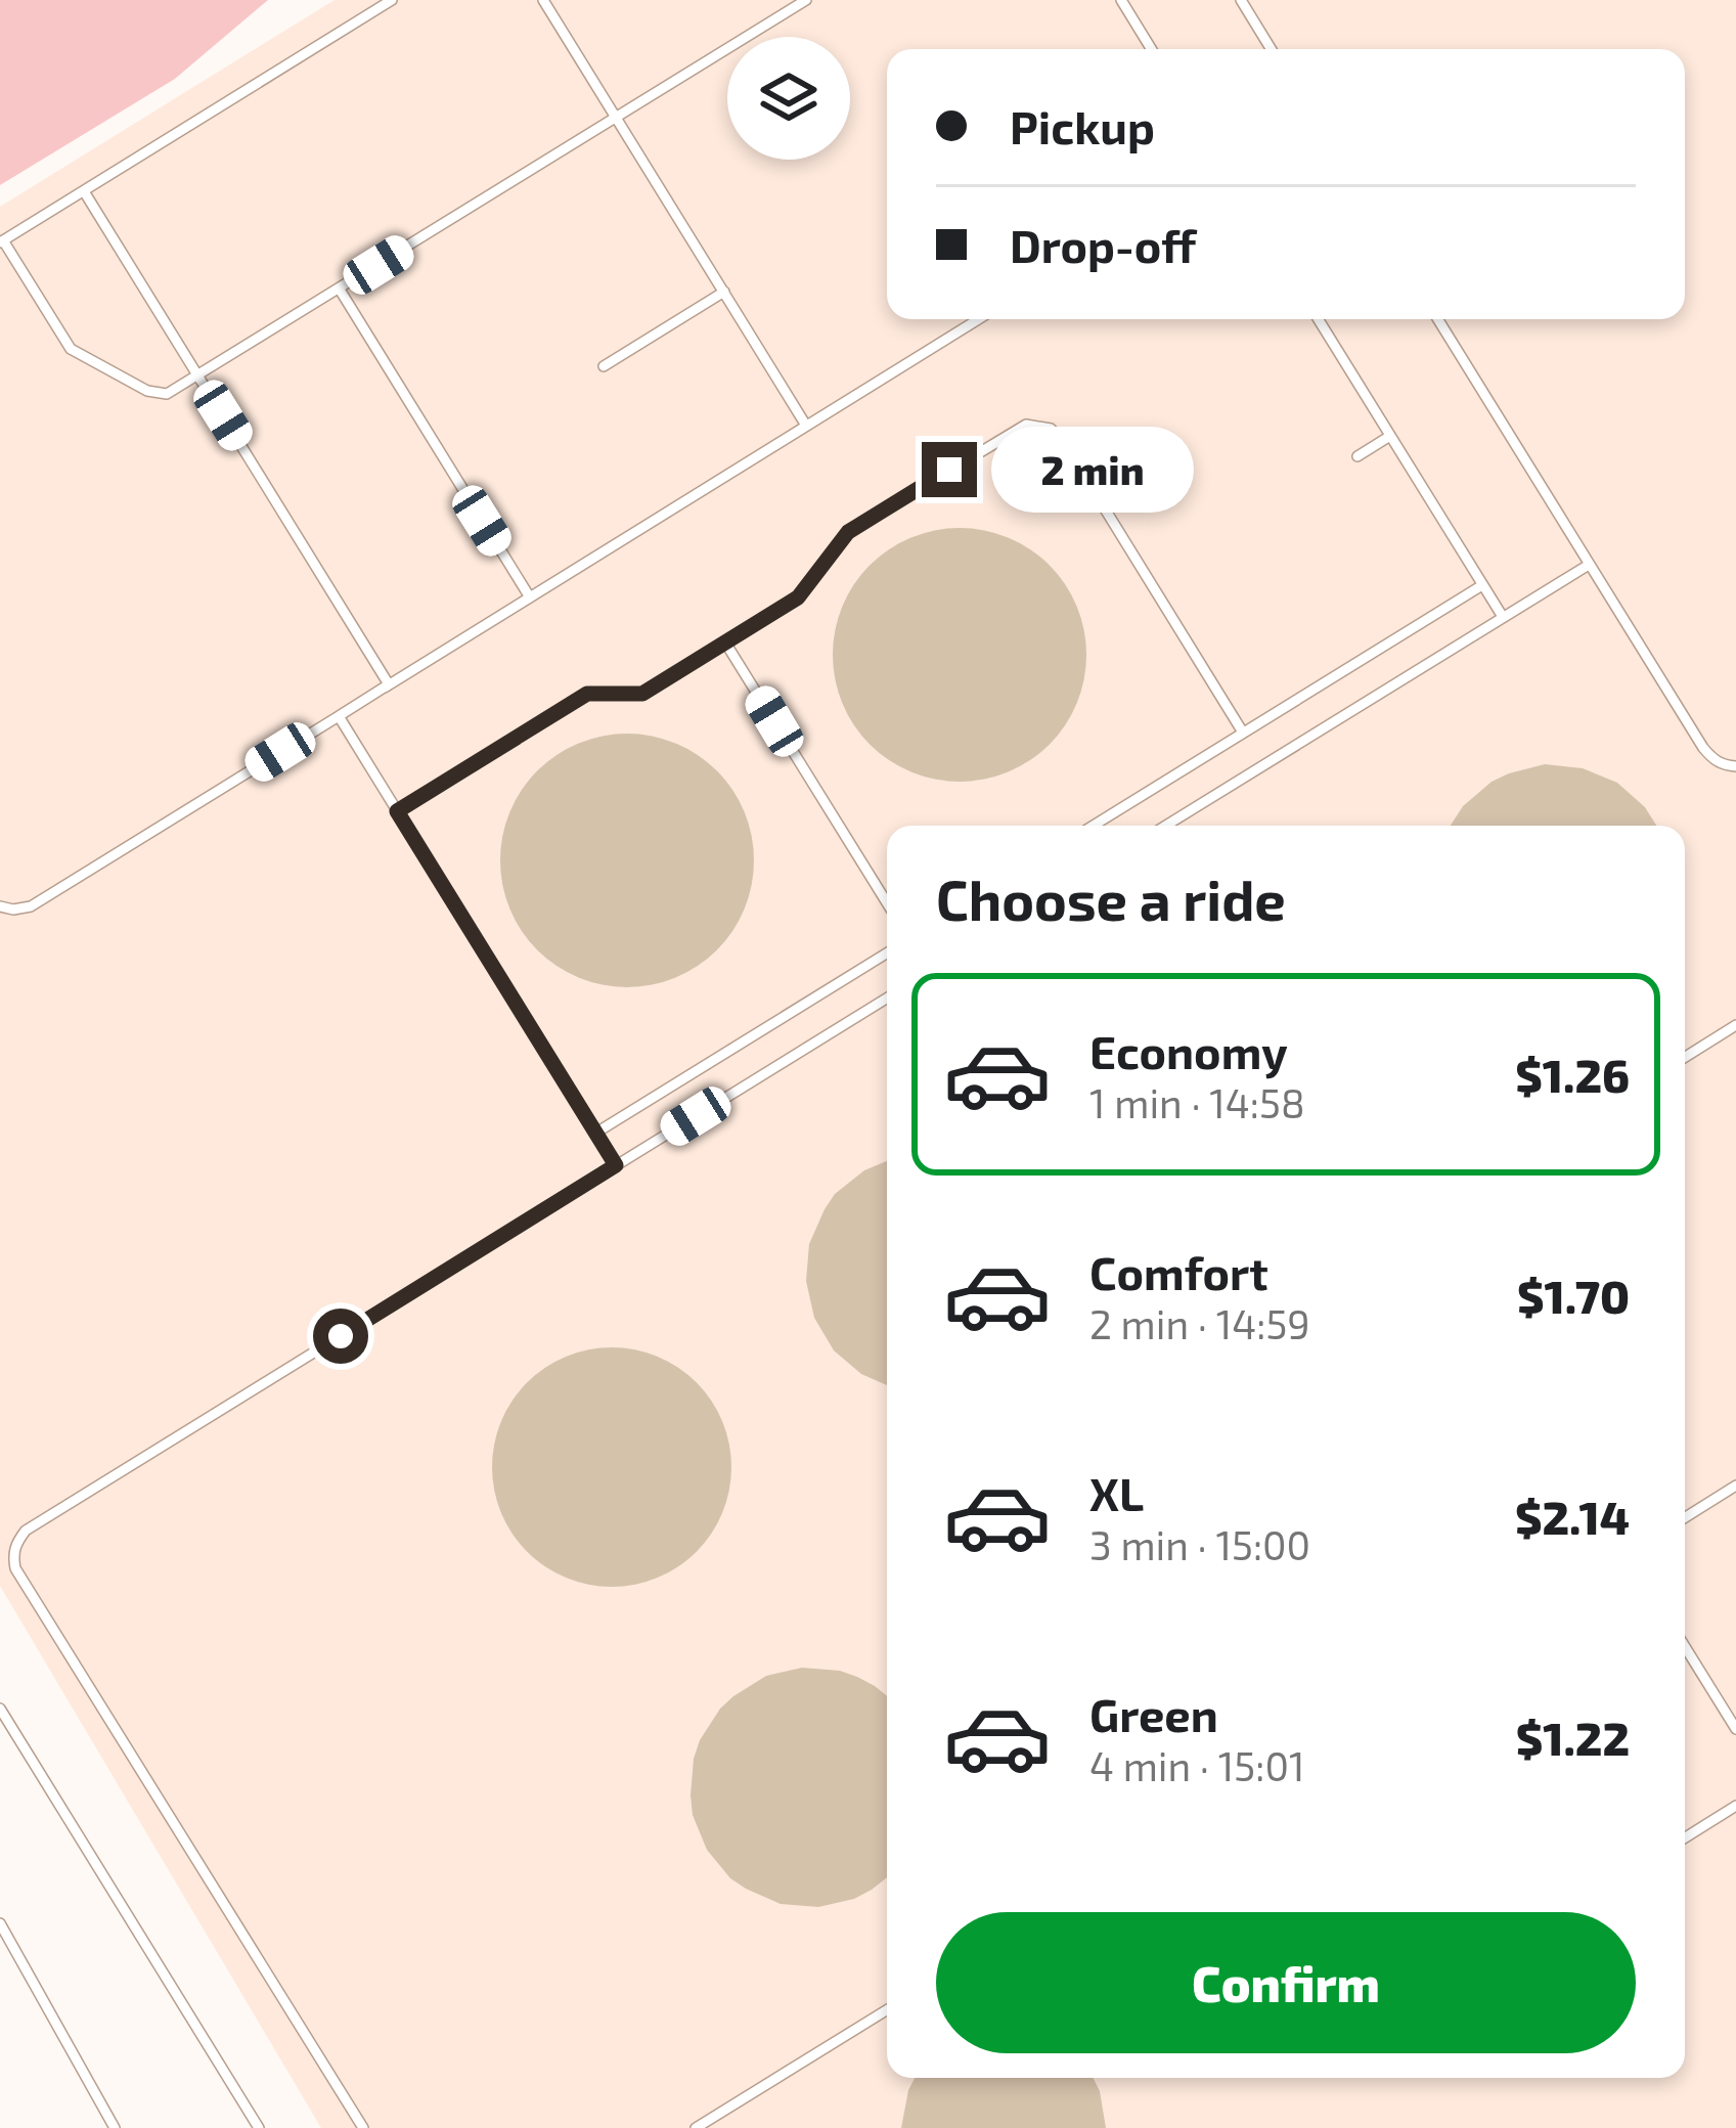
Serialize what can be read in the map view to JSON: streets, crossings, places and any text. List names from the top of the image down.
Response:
{
  "page": {
    "banner": ["Pickup", "Drop-off"],
    "bubble": "2 min",
    "heading": "Choose a ride",
    "list": [
      {
        "name": "Economy",
        "note": "1 min · 14:58",
        "value": "$1.26"
      },
      {
        "name": "Comfort",
        "note": "2 min · 14:59",
        "value": "$1.70"
      },
      {
        "name": "XL",
        "note": "3 min · 15:00",
        "value": "$2.14"
      },
      {
        "name": "Green",
        "note": "4 min · 15:01",
        "value": "$1.22"
      }
    ],
    "buttons": "Confirm"
  }
}
